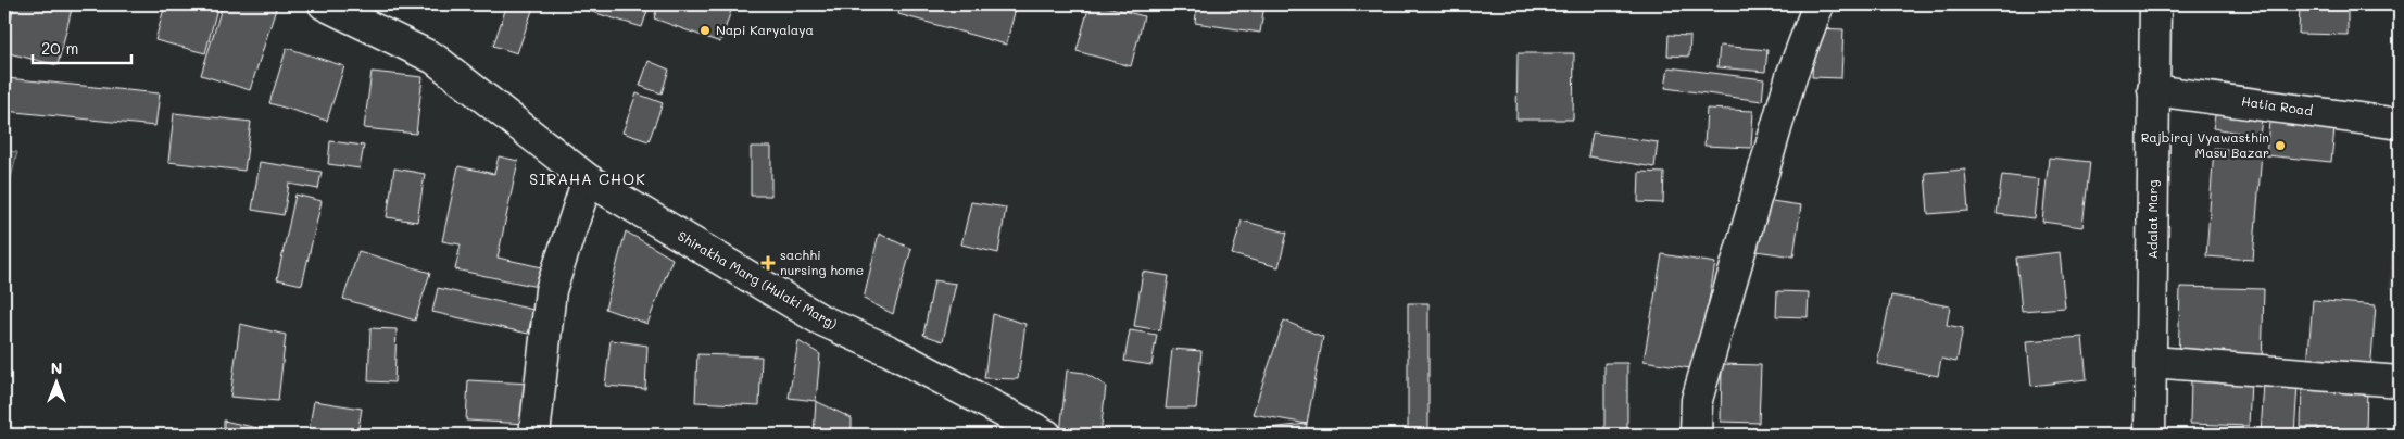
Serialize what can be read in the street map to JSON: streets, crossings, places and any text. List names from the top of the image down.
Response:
{
  "streets": {
    "main road": ["Hatia Road", "Adalat Marg", "Shirakha Marg (Hulaki Marg)"]
  },
  "crossings": [
    ["Hatia Road", "Adalat Marg"]
  ],
  "districts": ["SIRAHA CHOK"],
  "places": {
    "other": ["Napi Karyalaya", "Rajbiraj Vyawasthin Masu Bazar"],
    "health": ["sachhi nursing home"]
  },
  "scale_bar": "20 m",
  "north": "top"
}
